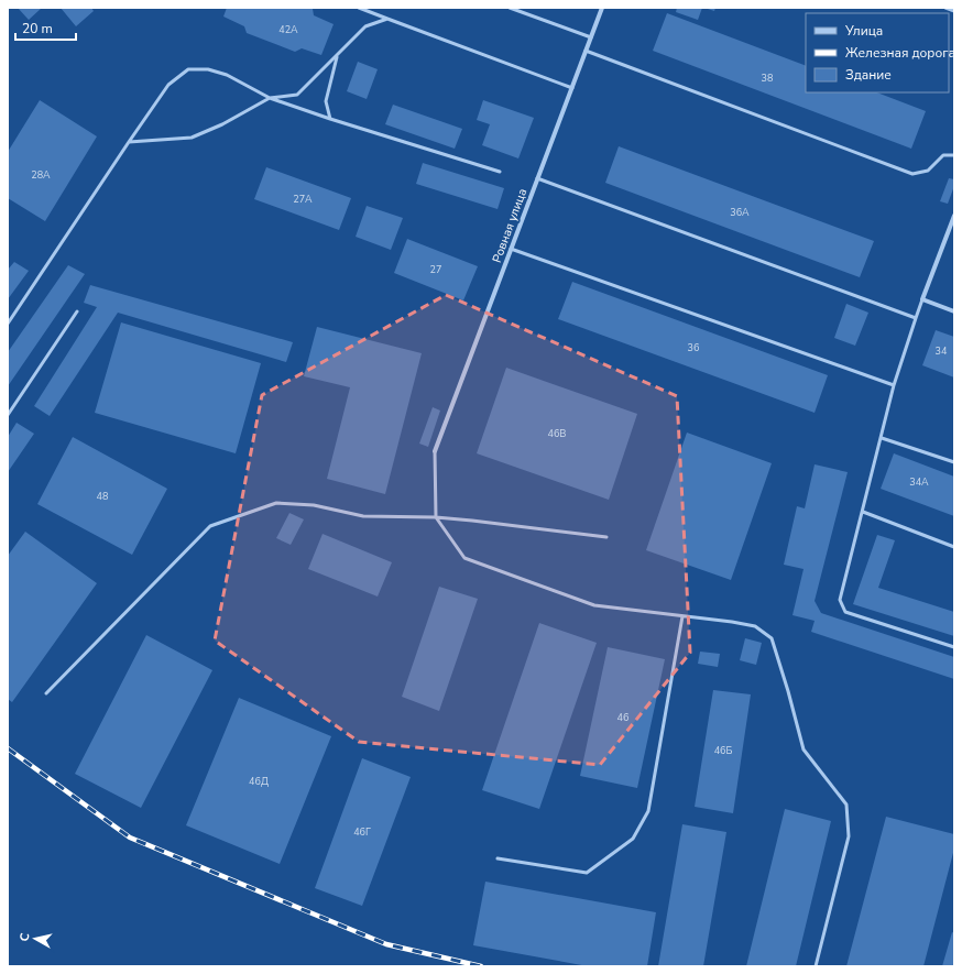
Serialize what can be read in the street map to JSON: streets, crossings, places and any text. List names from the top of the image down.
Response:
{
  "streets": {
    "street": ["Ровная улица"]
  },
  "house_numbers": [
    "42А",
    "38",
    "28А",
    "27А",
    "36А",
    "27",
    "36",
    "34",
    "46В",
    "34А",
    "48",
    "46",
    "46Б",
    "46Д",
    "46Г"
  ],
  "legend": ["Улица", "Железная дорога", "Здание"],
  "scale_bar": "20 m",
  "north": "left"
}
